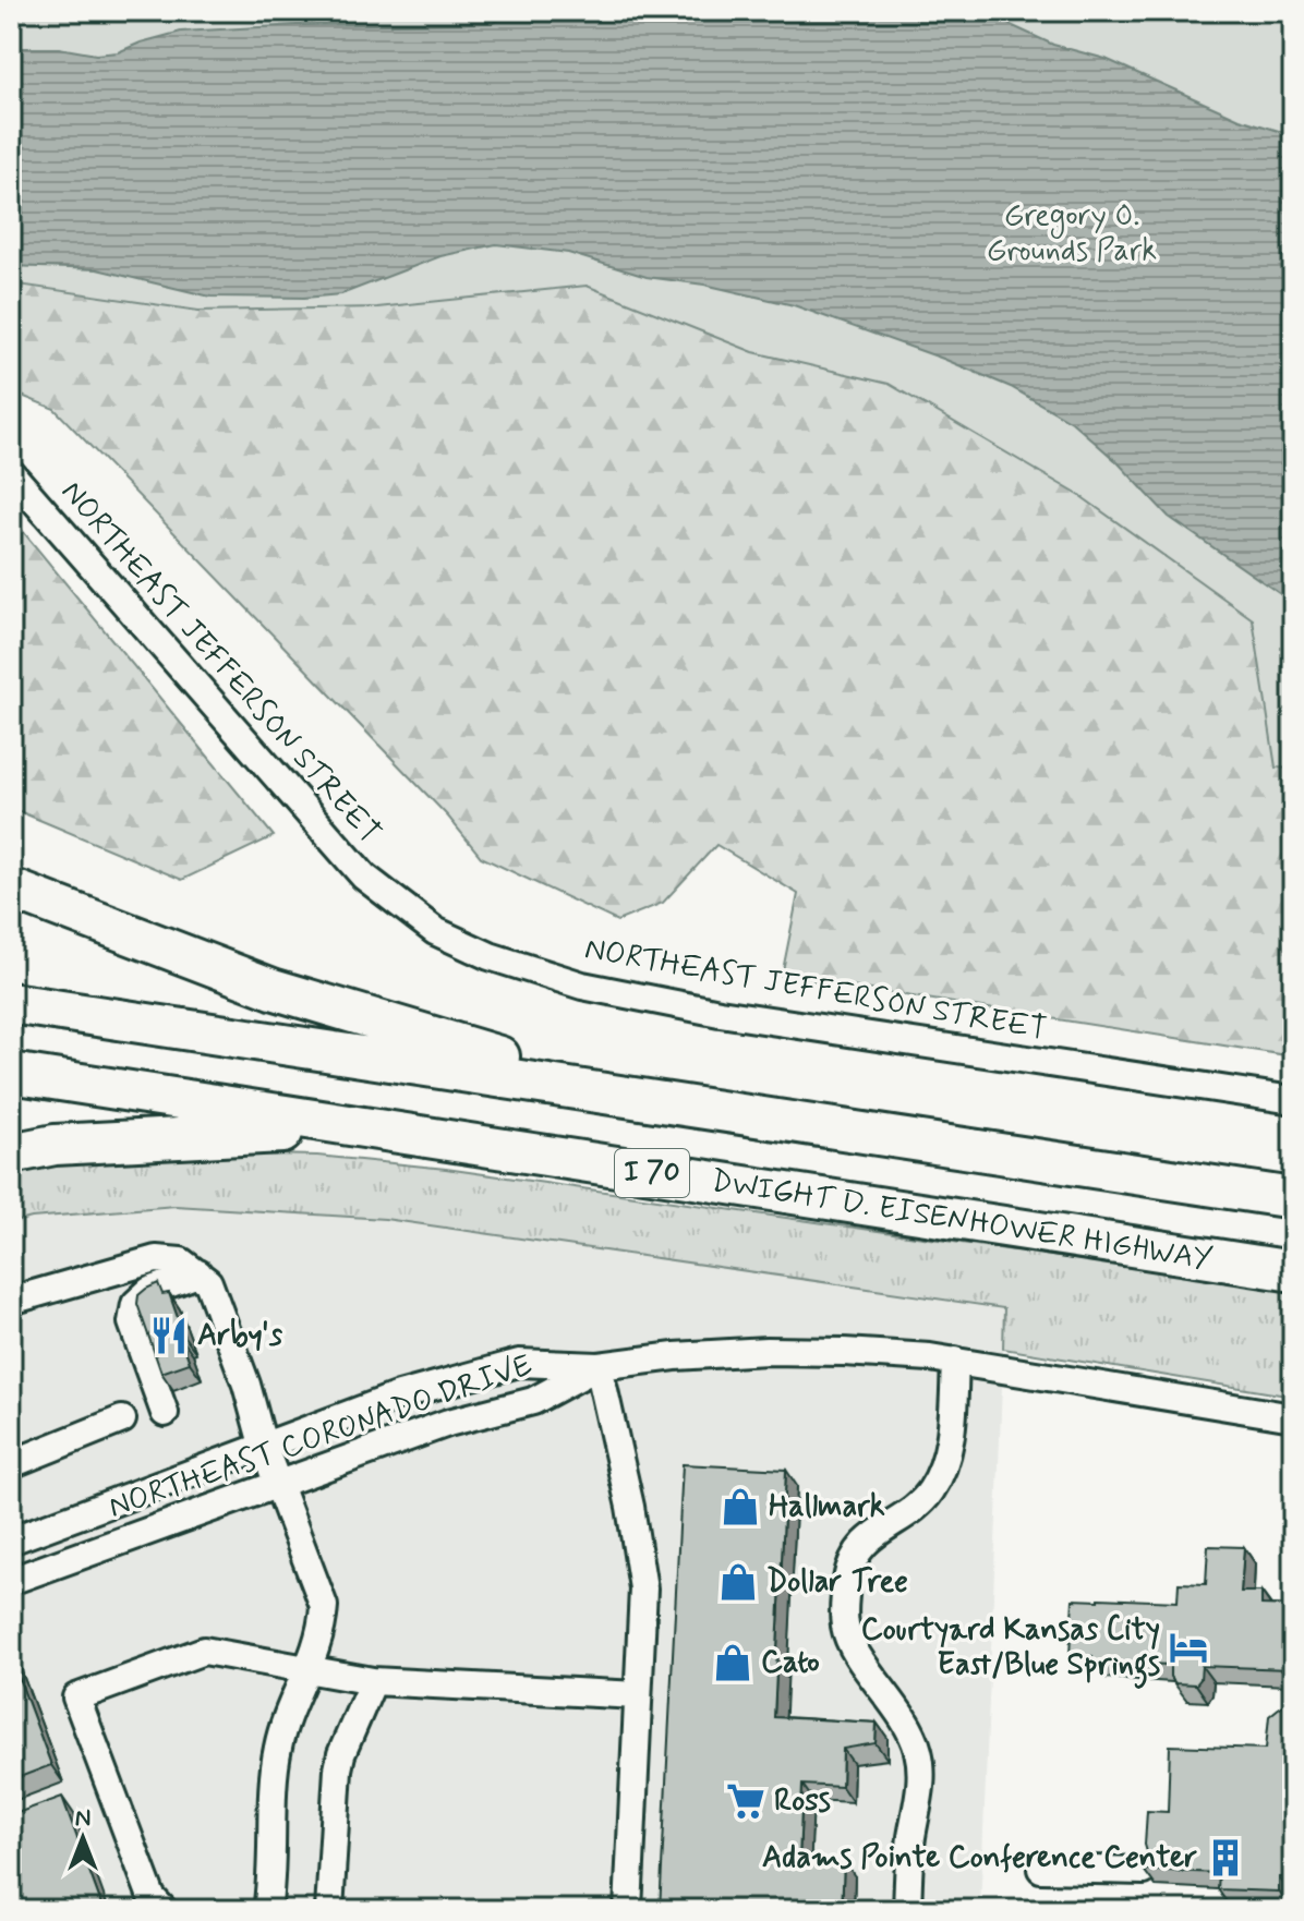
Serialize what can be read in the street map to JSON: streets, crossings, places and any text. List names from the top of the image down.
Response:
{
  "streets": {
    "highway": ["I 70", "DWIGHT D. EISENHOWER HIGHWAY"],
    "street": ["NORTHEAST JEFFERSON STREET", "NORTHEAST CORONADO DRIVE"]
  },
  "parks": ["Gregory O. Grounds Park"],
  "places": {
    "restaurant": ["Arby's"],
    "shop": ["Hallmark", "Dollar Tree", "Cato"],
    "hotel": ["Courtyard Kansas City East/Blue Springs"],
    "supermarket": ["Ross"],
    "building": ["Adams Pointe Conference Center"]
  },
  "north": "top"
}
